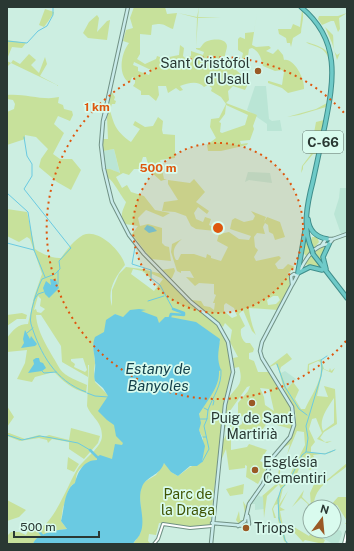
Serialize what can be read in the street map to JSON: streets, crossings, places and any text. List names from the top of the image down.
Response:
{
  "streets": {
    "highway": ["C-66"]
  },
  "water": ["Estany de Banyoles"],
  "parks": ["Parc de la Draga"],
  "places": [
    "Sant Cristòfol d'Usall",
    "Puig de Sant Martirià",
    "Església Cementiri",
    "Triops"
  ],
  "scale_bar": "500 m",
  "north": "top",
  "rings": ["1 km", "500 m"]
}
